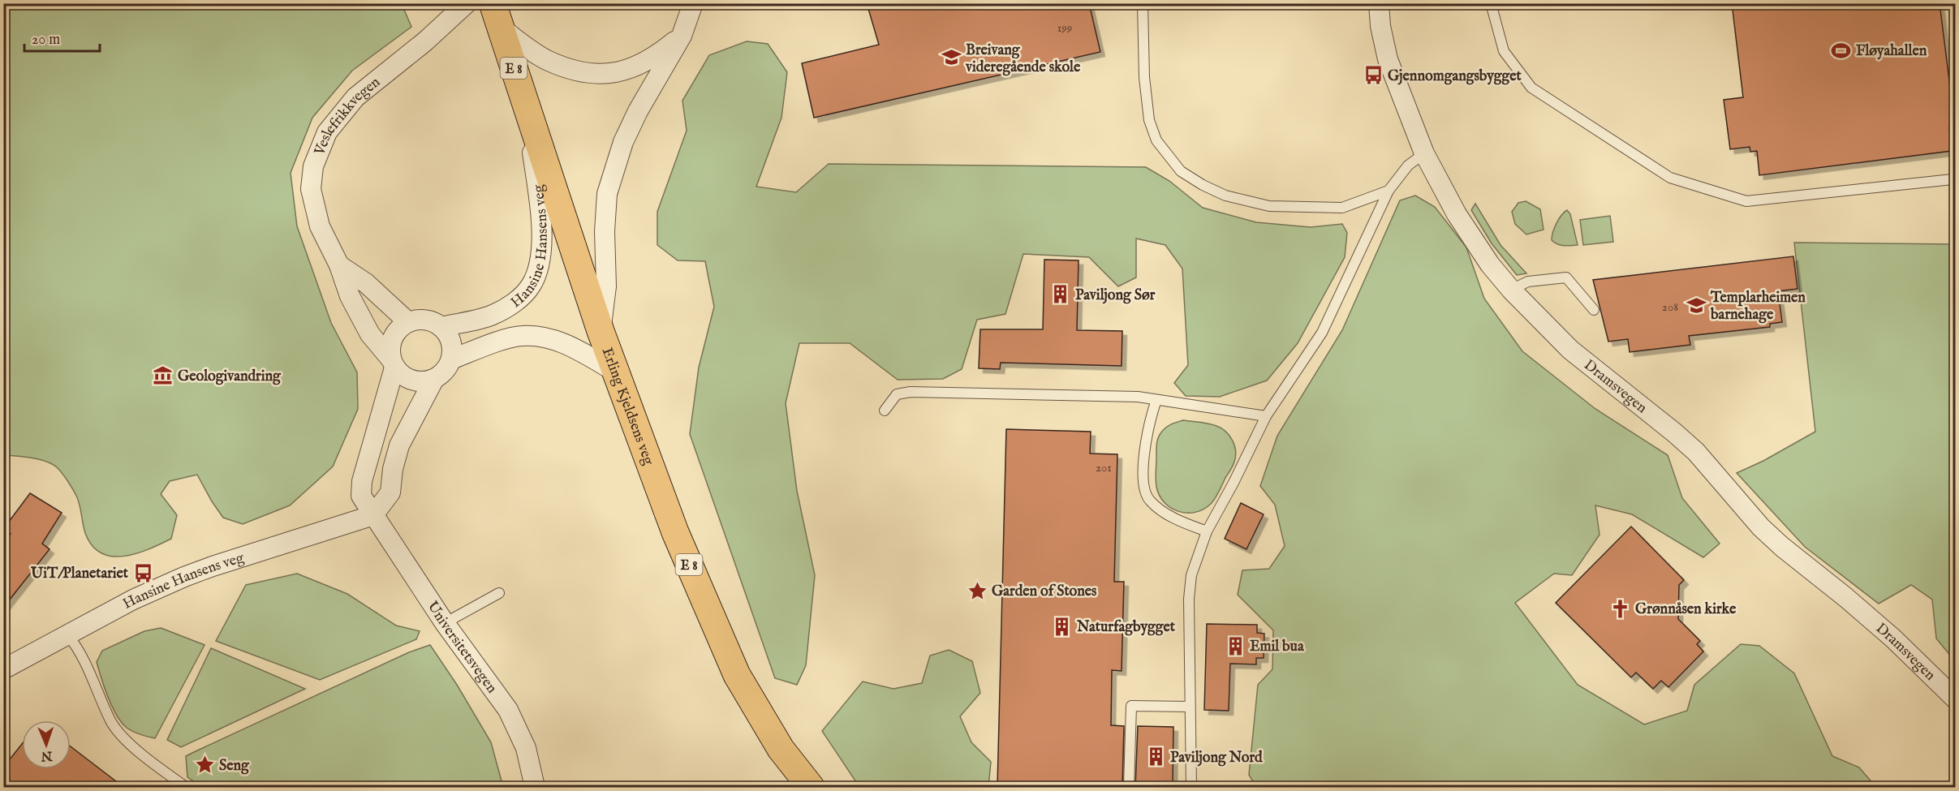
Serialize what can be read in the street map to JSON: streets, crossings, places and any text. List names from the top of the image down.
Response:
{
  "streets": {
    "highway": ["E 8", "Erling Kjeldsens veg"],
    "street": [
      "Veslefrikkvegen",
      "Hansine Hansens veg",
      "Dramsvegen",
      "Universitetsvegen"
    ]
  },
  "crossings": [
    ["Veslefrikkvegen", "Hansine Hansens veg"],
    ["Hansine Hansens veg", "Erling Kjeldsens veg"],
    ["Hansine Hansens veg", "Universitetsvegen"]
  ],
  "places": {
    "sports": ["Fløyahallen"],
    "school or university": ["Breivang videregående skole", "Templarheimen barnehage"],
    "bus stop": ["Gjennomgangsbygget", "UiT/Planetariet"],
    "building": [
      "Paviljong Sør",
      "Naturfagbygget",
      "Emil bua",
      "Paviljong Nord"
    ],
    "museum": ["Geologivandring"],
    "place": ["Garden of Stones", "Seng"],
    "church": ["Grønnåsen kirke"]
  },
  "house_numbers": ["199", "208", "201"],
  "scale_bar": "20 m",
  "north": "bottom"
}
